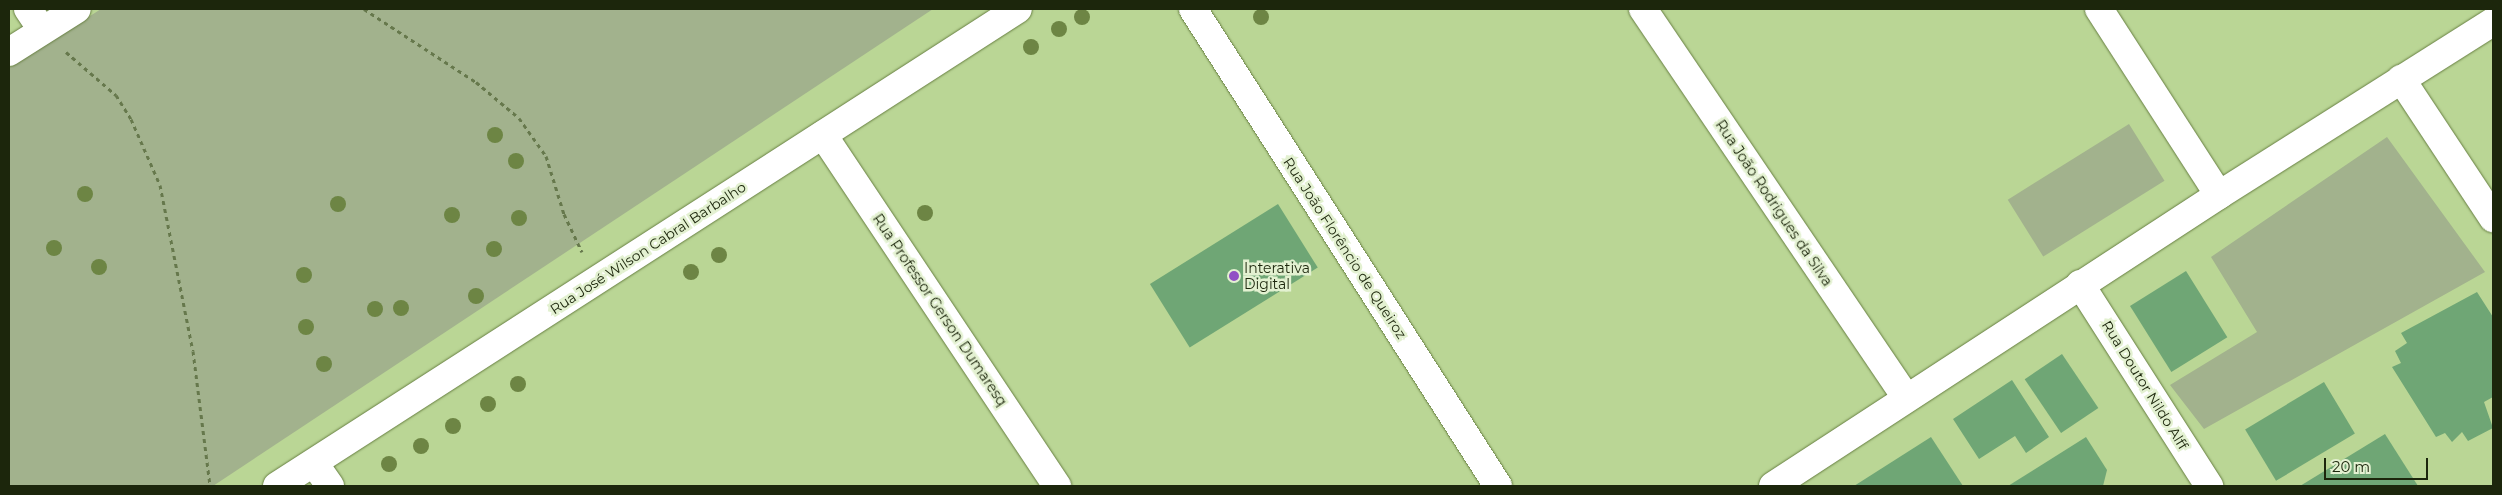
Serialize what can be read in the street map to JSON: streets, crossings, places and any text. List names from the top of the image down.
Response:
{
  "streets": {
    "street": [
      "Rua João Rodrigues da Silva",
      "Rua José Wilson Cabral Barbalho",
      "Rua João Florêncio de Queiroz",
      "Rua Professor Gerson Dumaresq",
      "Rua Doutor Nildo Alff"
    ]
  },
  "crossings": [
    ["Rua José Wilson Cabral Barbalho", "Rua Professor Gerson Dumaresq"]
  ],
  "places": ["Interativa Digital"],
  "scale_bar": "20 m"
}
